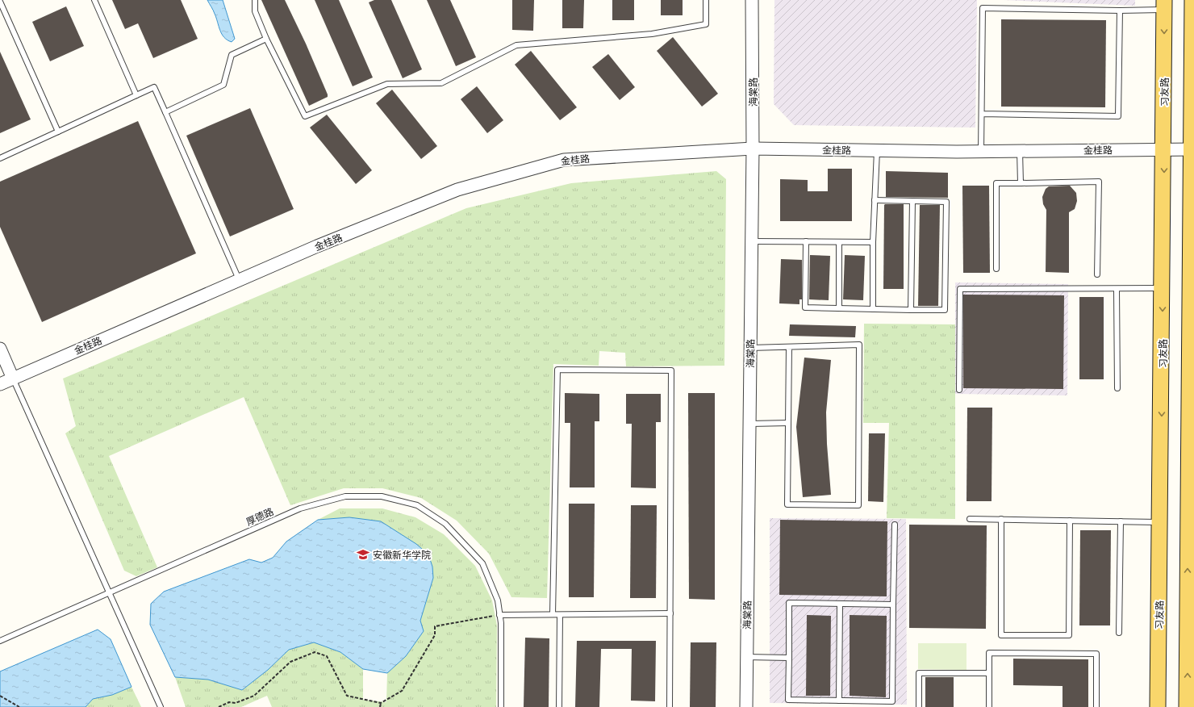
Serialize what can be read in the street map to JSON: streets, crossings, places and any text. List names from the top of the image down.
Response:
{
  "streets": {
    "main road": ["习友路"],
    "street": ["海棠路", "金桂路"],
    "lane": ["厚德路"]
  },
  "crossings": [
    ["海棠路", "金桂路"],
    ["习友路", "金桂路"]
  ],
  "places": {
    "school or university": ["安徽新华学院"]
  }
}
